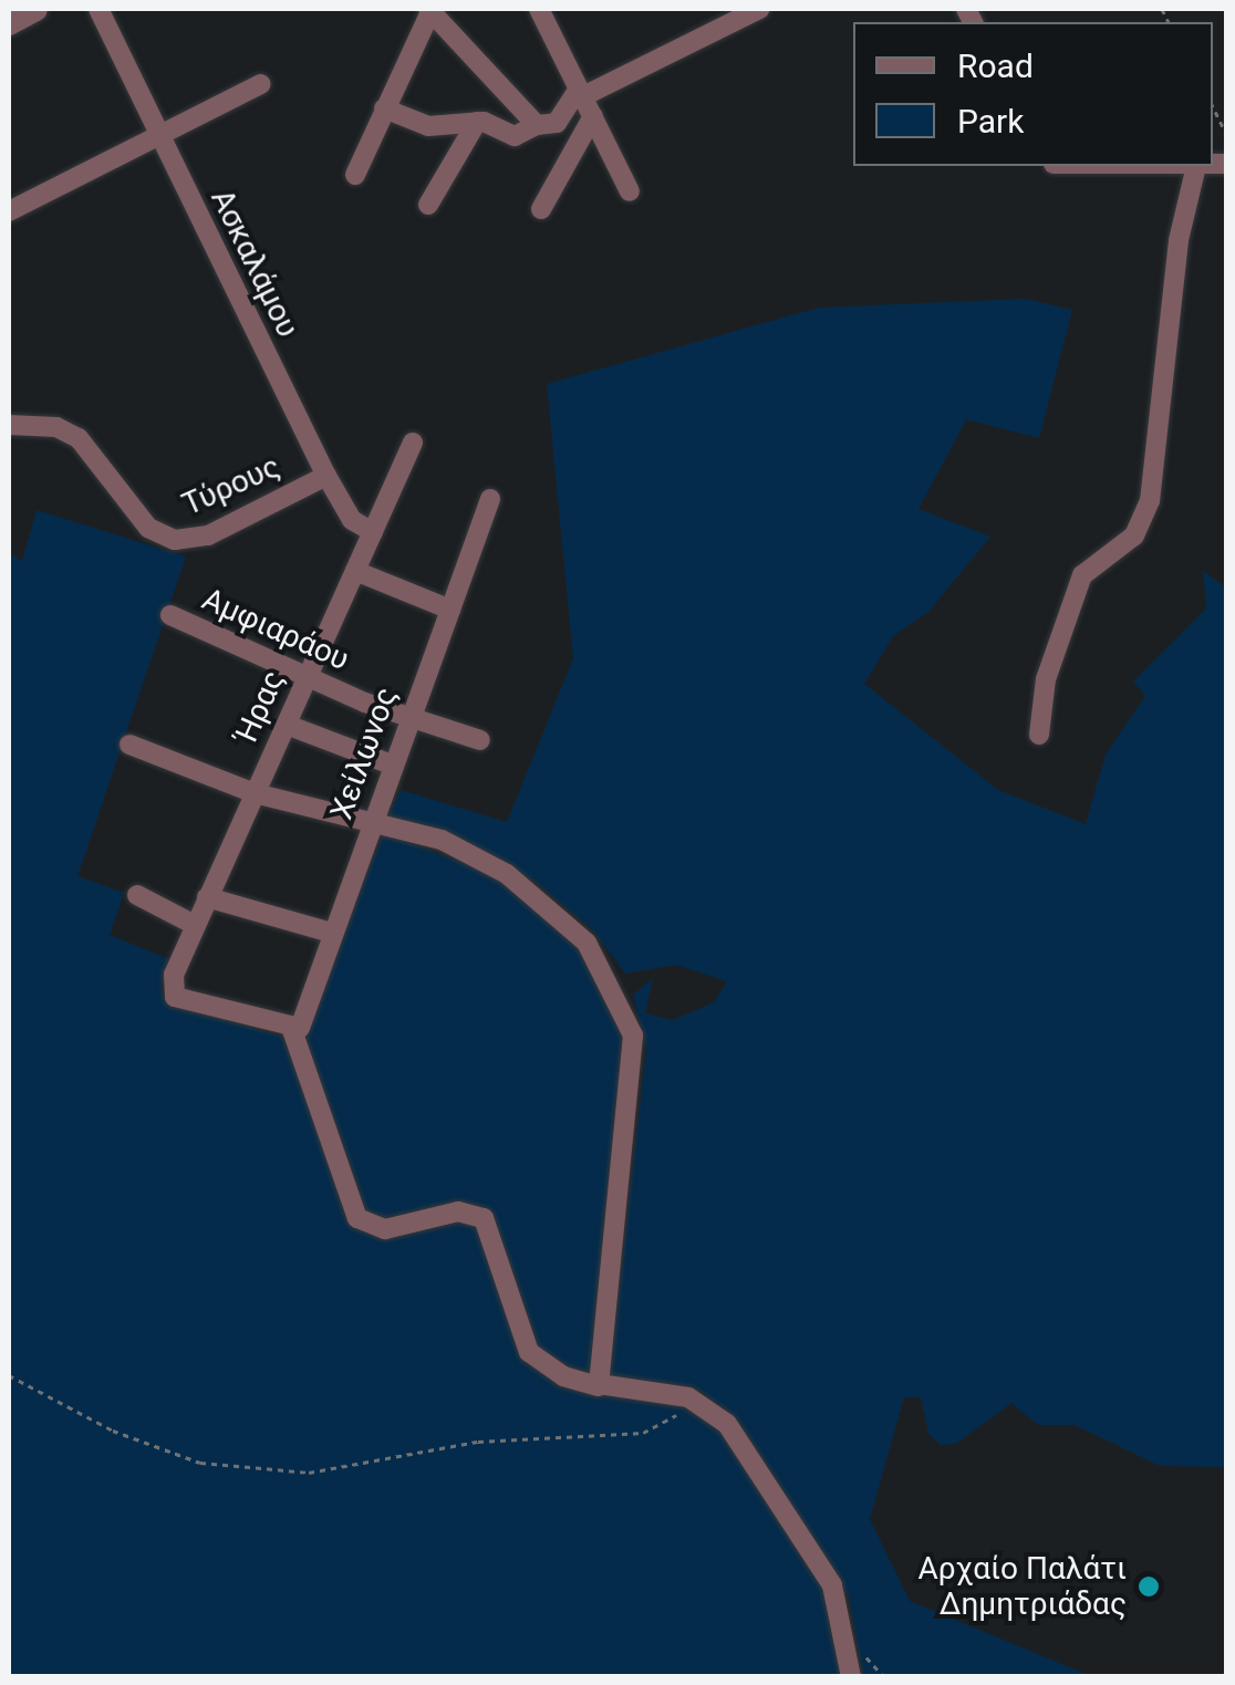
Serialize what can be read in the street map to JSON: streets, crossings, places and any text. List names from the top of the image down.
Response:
{
  "streets": {
    "street": [
      "Ασκαλάμου",
      "Τύρους",
      "Αμφιαράου",
      "Ήρας",
      "Χείλωνος"
    ]
  },
  "crossings": [
    ["Ασκαλάμου", "Τύρους"],
    ["Ασκαλάμου", "Ήρας"],
    ["Αμφιαράου", "Ήρας"],
    ["Αμφιαράου", "Χείλωνος"],
    ["Ήρας", "Χείλωνος"]
  ],
  "places": ["Αρχαίο Παλάτι Δημητριάδας"],
  "legend": ["Road", "Park"]
}
